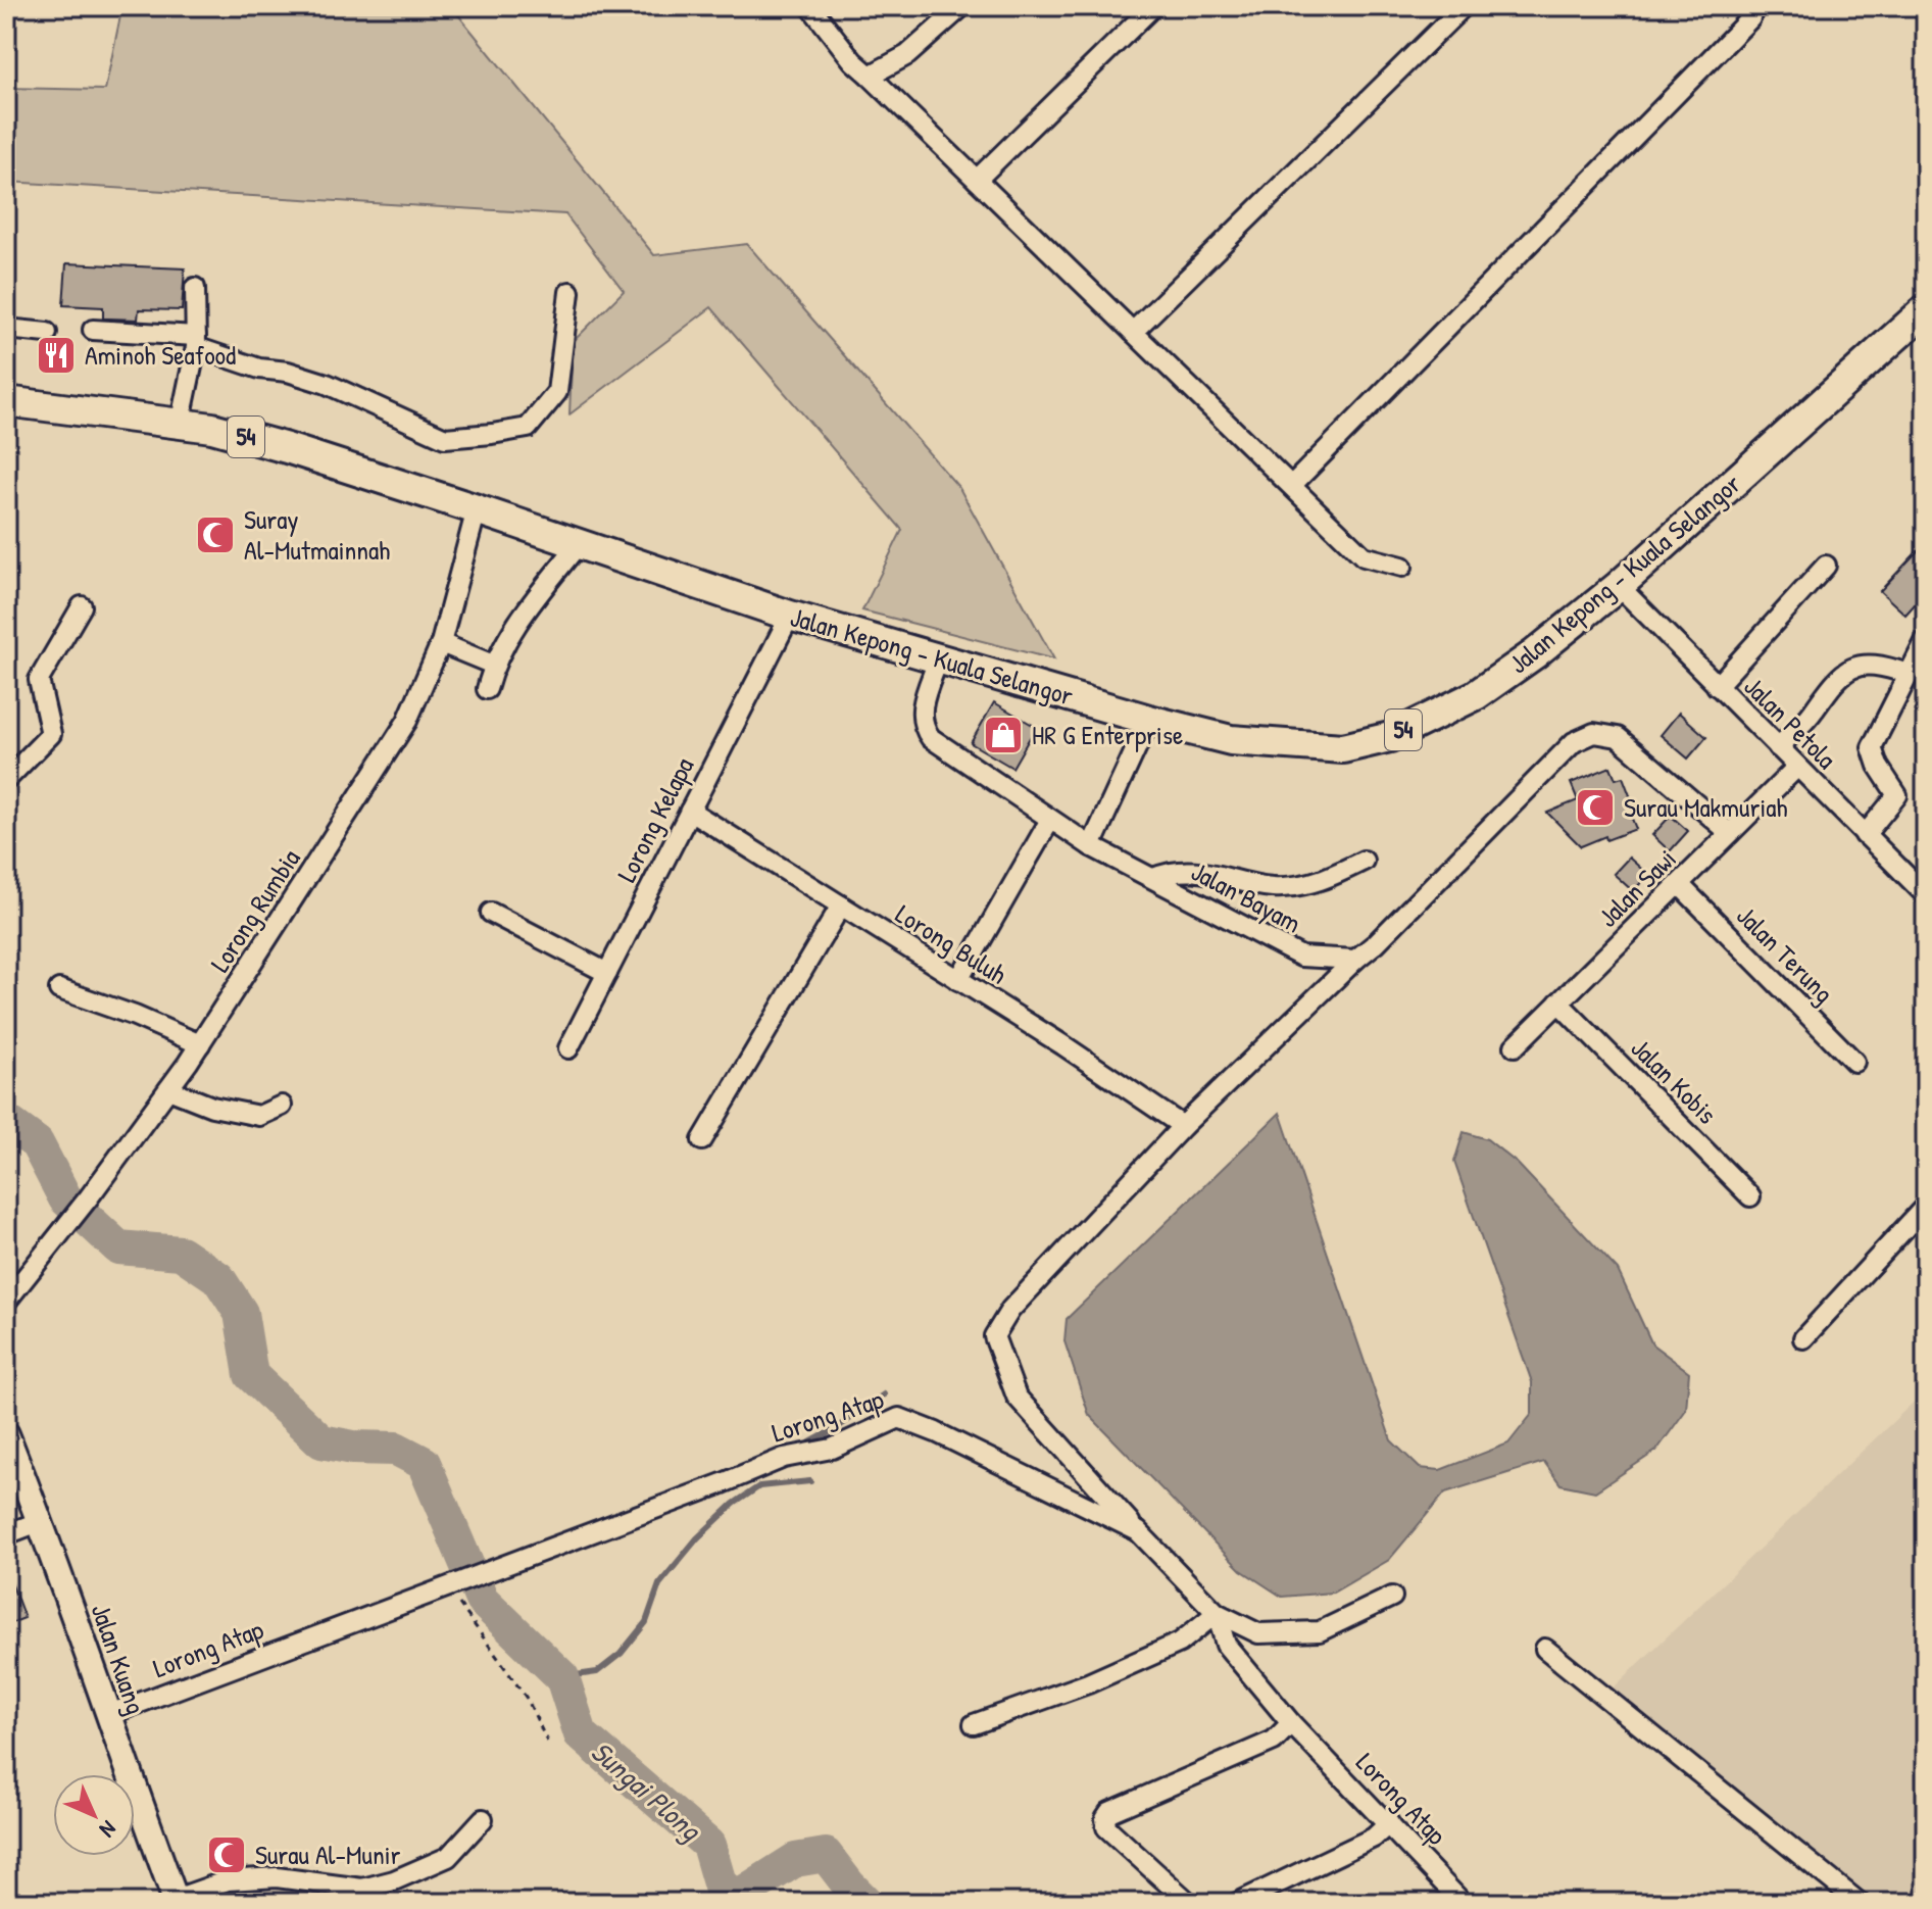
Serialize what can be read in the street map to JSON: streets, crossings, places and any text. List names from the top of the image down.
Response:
{
  "streets": {
    "highway": ["54", "Jalan Kepong - Kuala Selangor"],
    "main road": ["Jalan Kuang"],
    "street": [
      "Jalan Petola",
      "Lorong Kelapa",
      "Jalan Sawi",
      "Jalan Bayam",
      "Lorong Rumbia",
      "Lorong Buluh",
      "Jalan Terung",
      "Jalan Kobis",
      "Lorong Atap"
    ]
  },
  "crossings": [
    ["Jalan Kepong - Kuala Selangor", "Jalan Petola"],
    ["Jalan Kepong - Kuala Selangor", "Lorong Kelapa"],
    ["Jalan Kepong - Kuala Selangor", "Jalan Bayam"],
    ["Jalan Kepong - Kuala Selangor", "Lorong Rumbia"],
    ["Jalan Petola", "Jalan Sawi"],
    ["Lorong Kelapa", "Lorong Buluh"],
    ["Jalan Sawi", "Jalan Terung"],
    ["Jalan Sawi", "Jalan Kobis"],
    ["Lorong Atap", "Jalan Kuang"]
  ],
  "water": ["Sungai Plong"],
  "places": {
    "restaurant": ["Aminoh Seafood"],
    "mosque": ["Suray Al-Mutmainnah", "Surau Makmuriah", "Surau Al-Munir"],
    "shop": ["HR G Enterprise"]
  },
  "north": "bottom right"
}
